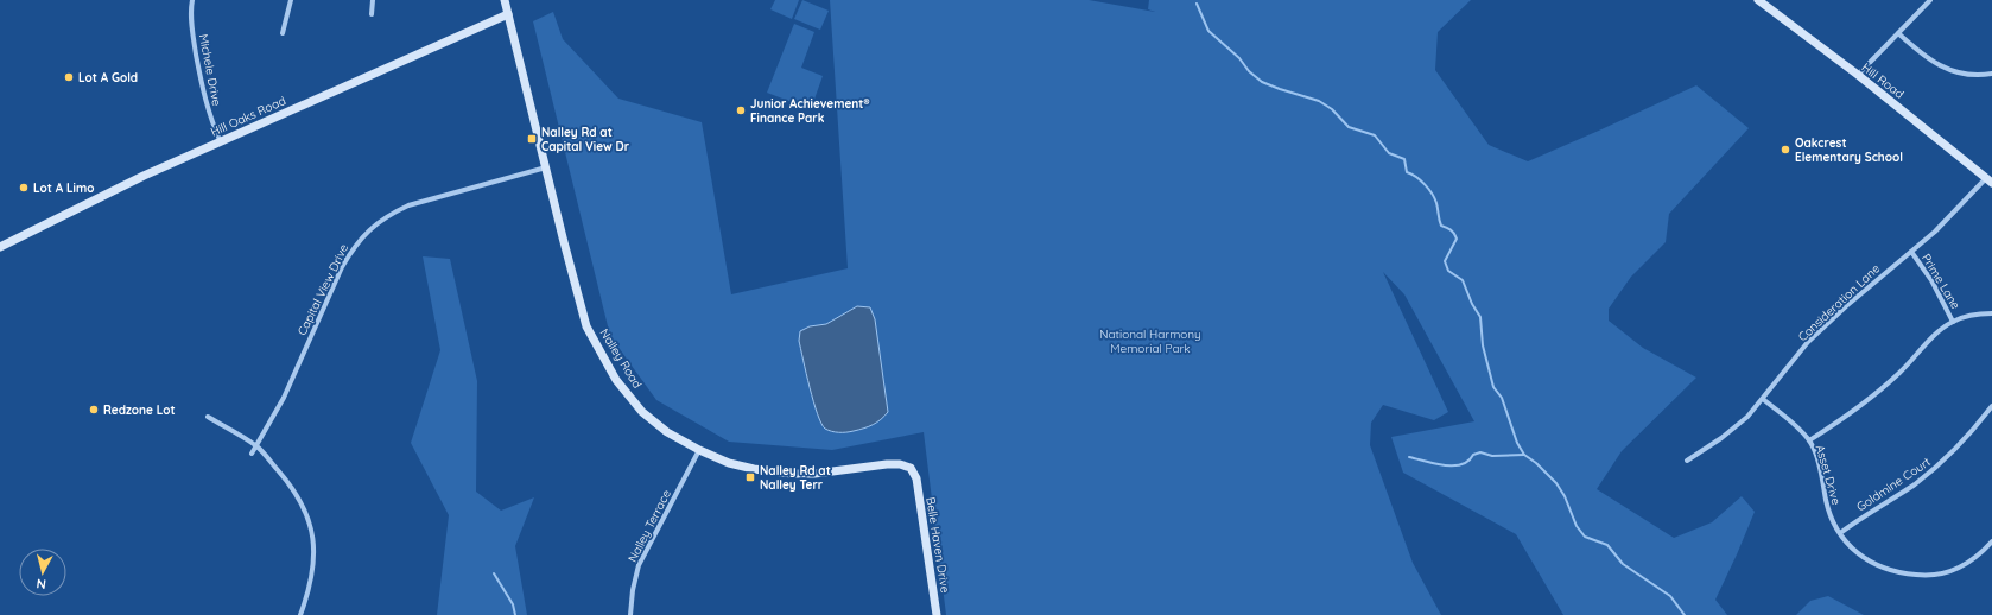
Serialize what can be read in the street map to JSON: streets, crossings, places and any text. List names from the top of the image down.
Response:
{
  "streets": {
    "street": [
      "Michele Drive",
      "Hill Road",
      "Hill Oaks Road",
      "Prime Lane",
      "Capital View Drive",
      "Consideration Lane",
      "Nalley Road",
      "Asset Drive",
      "Goldmine Court",
      "Nalley Terrace",
      "Belle Haven Drive"
    ]
  },
  "crossings": [
    ["Michele Drive", "Hill Oaks Road"],
    ["Hill Road", "Consideration Lane"],
    ["Hill Oaks Road", "Nalley Road"],
    ["Prime Lane", "Consideration Lane"],
    ["Prime Lane", "Asset Drive"],
    ["Capital View Drive", "Nalley Road"],
    ["Consideration Lane", "Asset Drive"],
    ["Nalley Road", "Nalley Terrace"],
    ["Nalley Road", "Belle Haven Drive"],
    ["Asset Drive", "Goldmine Court"]
  ],
  "parks": ["National Harmony Memorial Park"],
  "places": {
    "other": [
      "Lot A Gold",
      "Junior Achievement® Finance Park",
      "Oakcrest Elementary School",
      "Lot A Limo",
      "Redzone Lot"
    ],
    "transit": ["Nalley Rd at Capital View Dr", "Nalley Rd at Nalley Terr"]
  },
  "north": "bottom"
}
